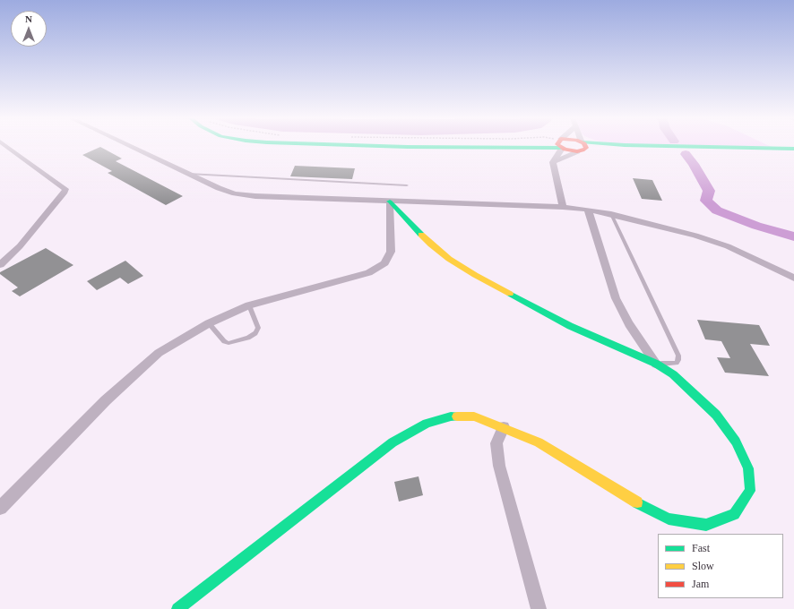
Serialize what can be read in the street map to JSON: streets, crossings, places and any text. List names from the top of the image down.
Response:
{
  "legend": ["Fast", "Slow", "Jam"],
  "north": "top"
}
